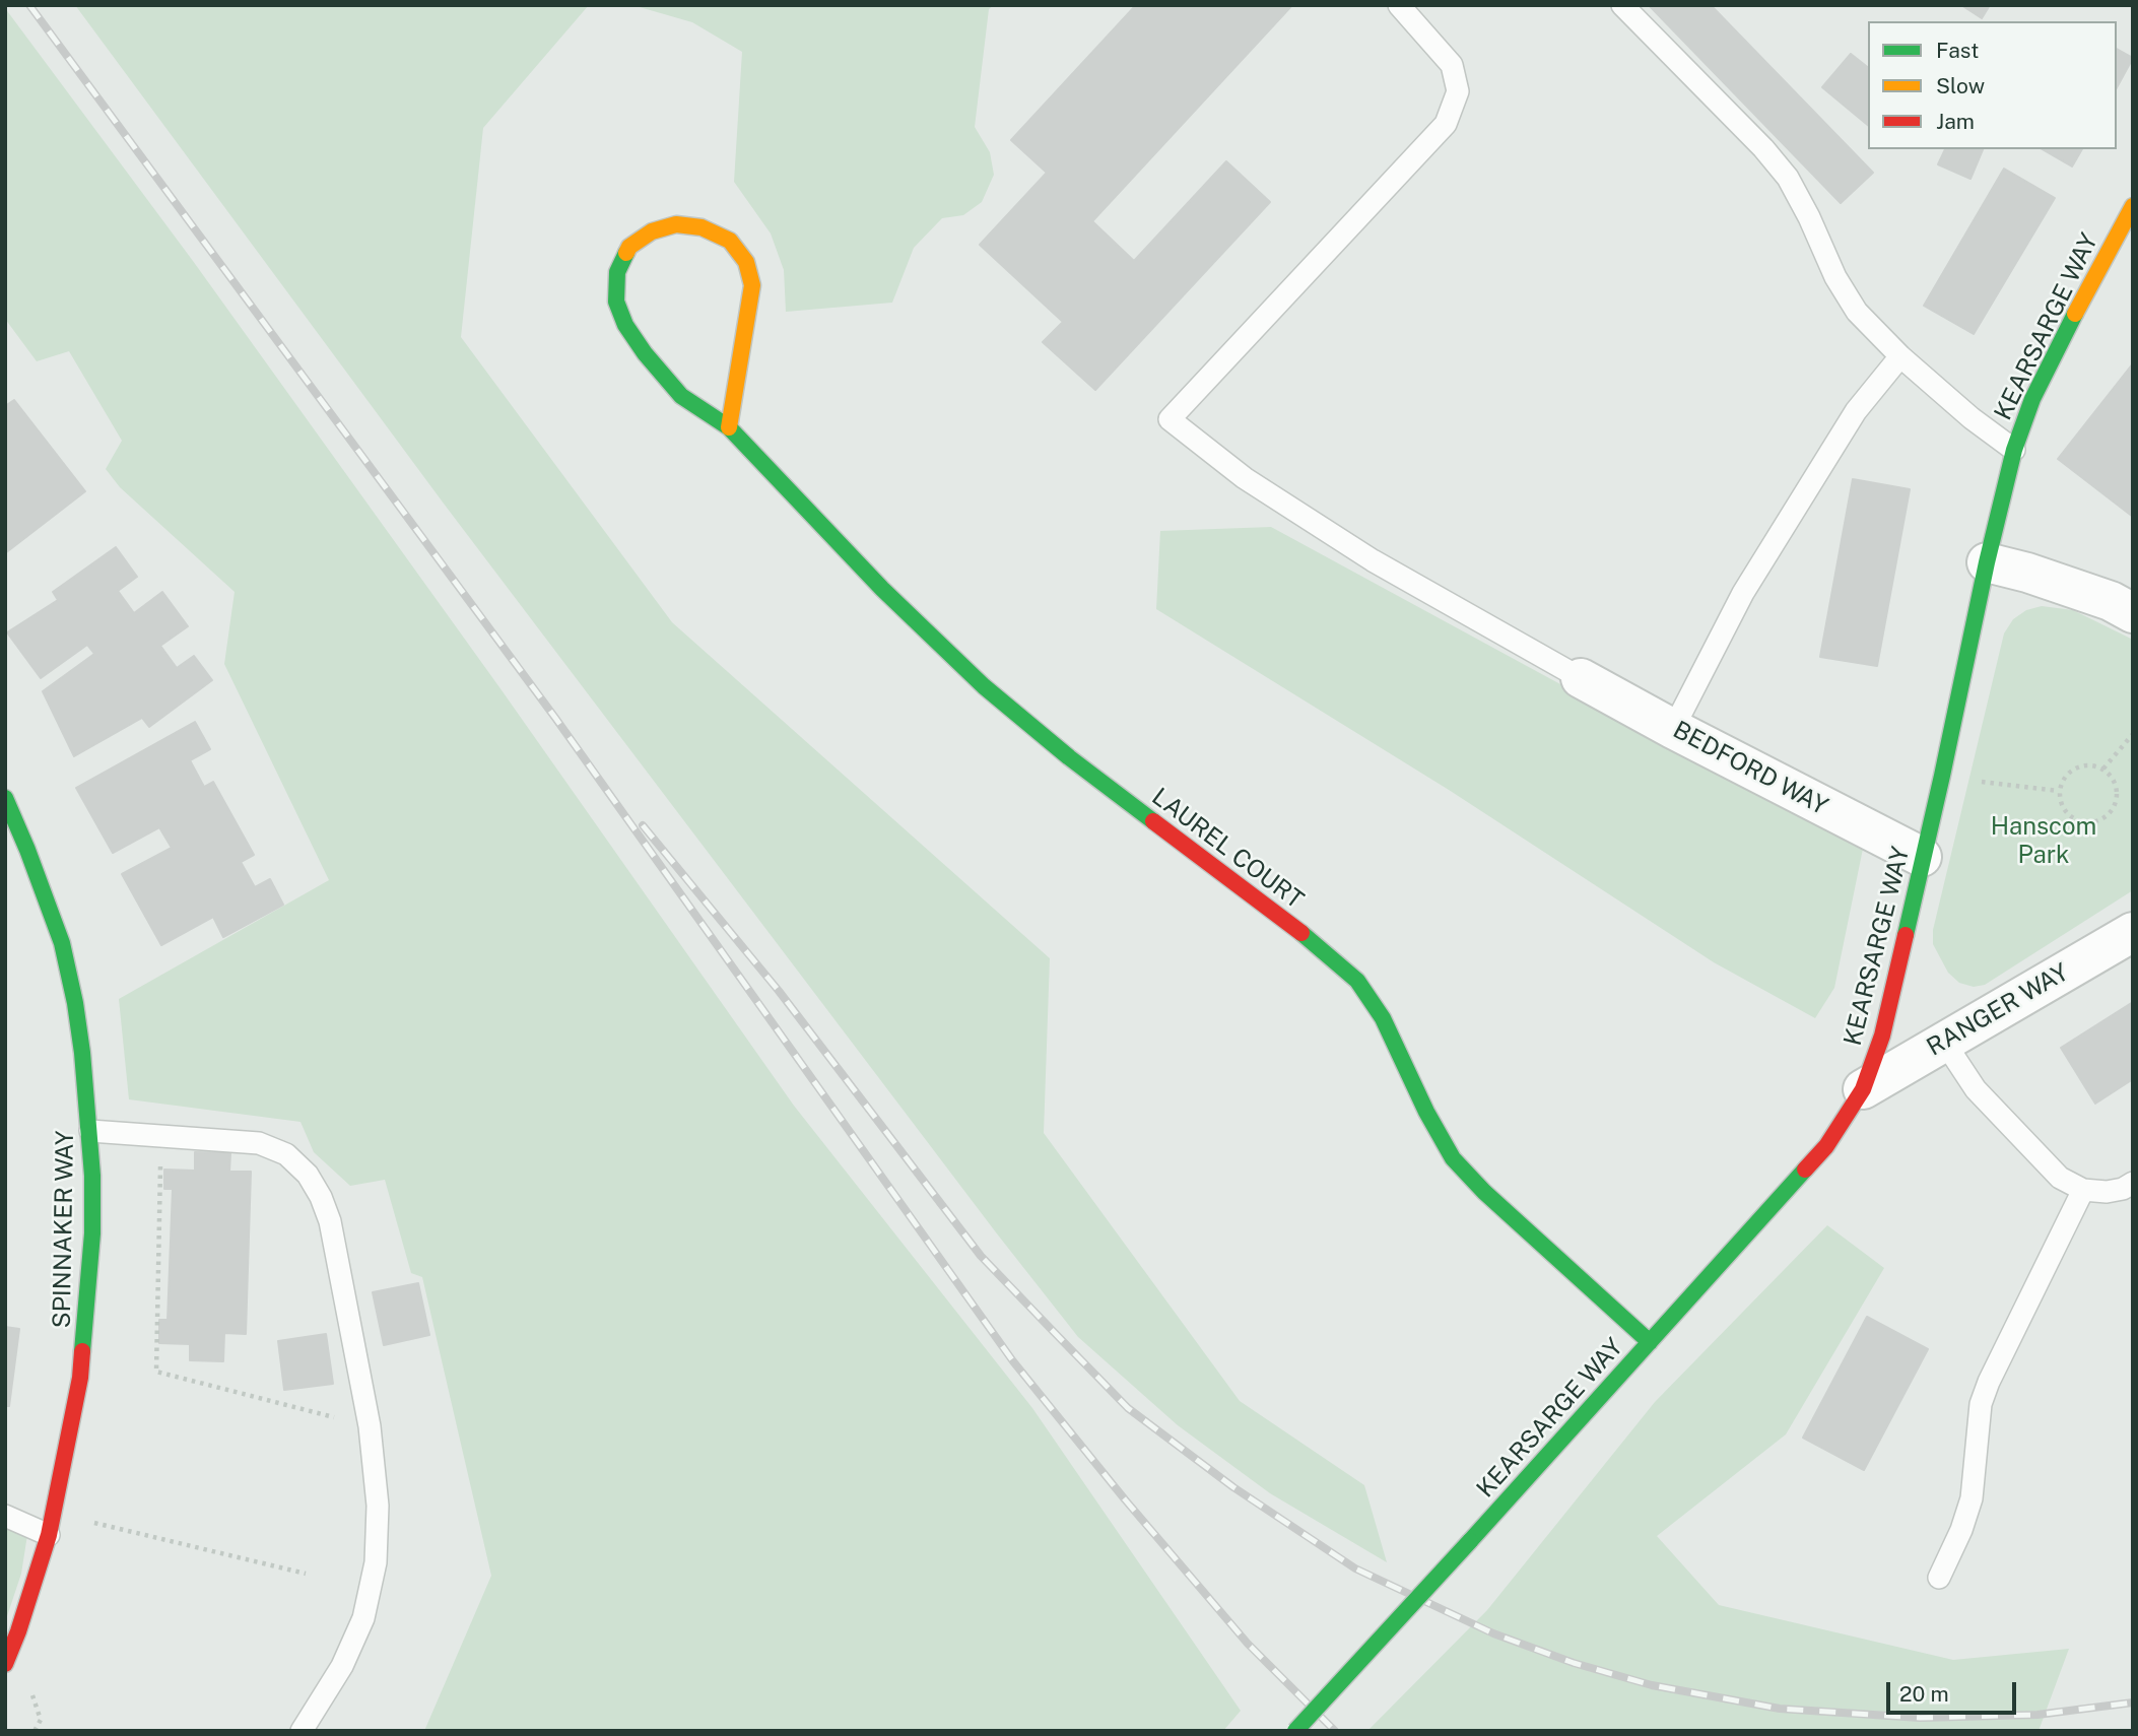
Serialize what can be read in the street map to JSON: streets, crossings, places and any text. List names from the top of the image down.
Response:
{
  "streets": {
    "street": [
      "KEARSARGE WAY",
      "BEDFORD WAY",
      "LAUREL COURT",
      "RANGER WAY",
      "SPINNAKER WAY"
    ]
  },
  "crossings": [
    ["KEARSARGE WAY", "BEDFORD WAY"],
    ["KEARSARGE WAY", "LAUREL COURT"],
    ["KEARSARGE WAY", "RANGER WAY"]
  ],
  "parks": ["Hanscom Park"],
  "legend": ["Fast", "Slow", "Jam"],
  "scale_bar": "20 m"
}
